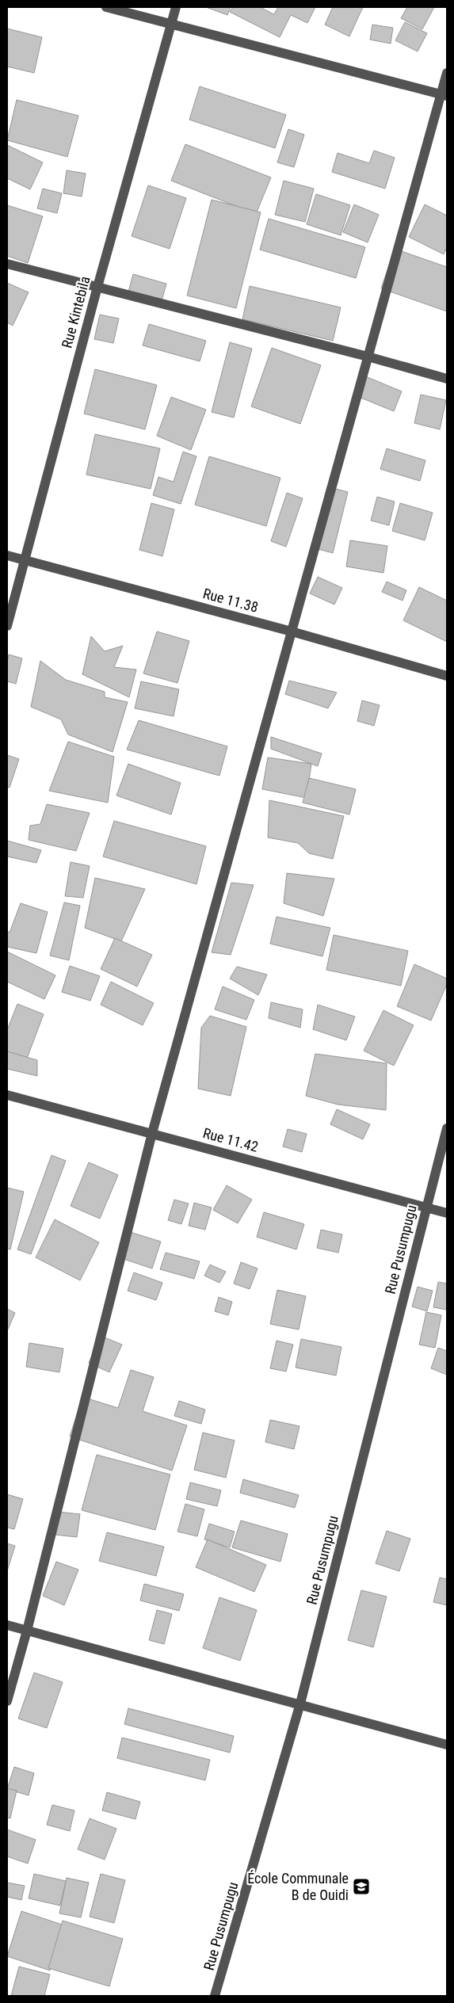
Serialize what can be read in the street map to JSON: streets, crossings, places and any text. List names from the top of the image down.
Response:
{
  "streets": {
    "street": [
      "Rue Kintebila",
      "Rue 11.38",
      "Rue 11.42",
      "Rue Pusumpugu"
    ]
  },
  "crossings": [
    ["Rue Kintebila", "Rue 11.38"],
    ["Rue 11.42", "Rue Pusumpugu"]
  ],
  "places": {
    "school or university": ["École Communale B de Ouidi"]
  }
}
